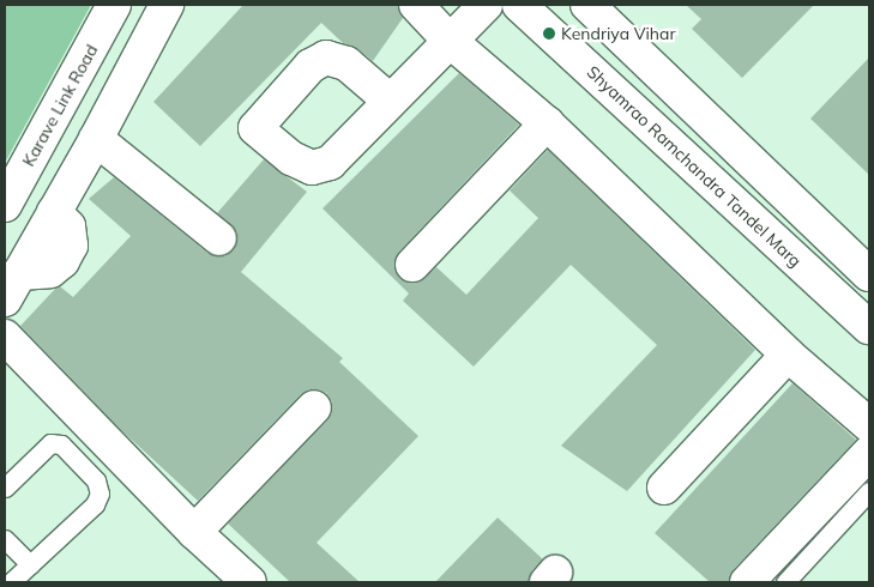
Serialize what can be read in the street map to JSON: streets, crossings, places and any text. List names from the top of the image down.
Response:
{
  "streets": {
    "street": ["Karave Link Road", "Shyamrao Ramchandra Tandel Marg"]
  },
  "places": ["Kendriya Vihar"]
}
